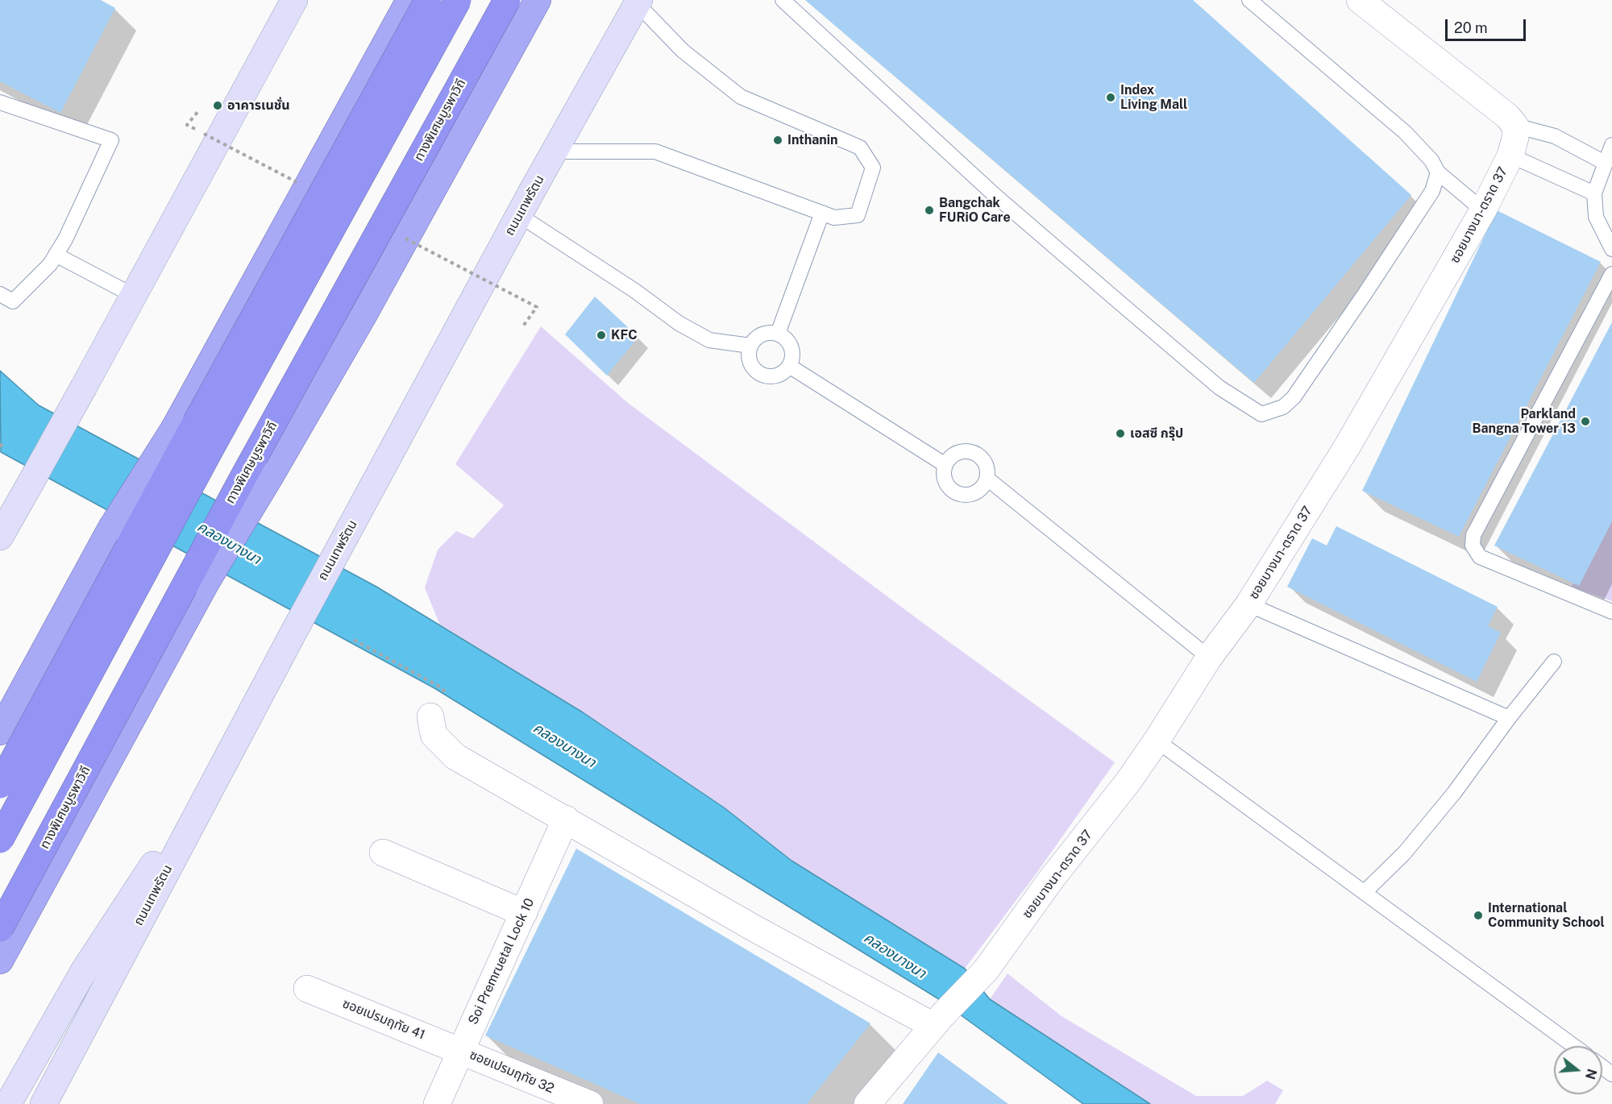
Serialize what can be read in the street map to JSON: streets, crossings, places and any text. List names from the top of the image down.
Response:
{
  "streets": {
    "highway": ["ทางพิเศษบูรพาวิถี"],
    "main road": ["ถนนเทพรัตน"],
    "street": [
      "ซอยบางนา-ตราด 37",
      "Soi Premruetal Lock 10",
      "ซอยเปรมฤทัย 41",
      "ซอยเปรมฤทัย 32"
    ]
  },
  "crossings": [
    ["Soi Premruetal Lock 10", "ซอยเปรมฤทัย 41"],
    ["Soi Premruetal Lock 10", "ซอยเปรมฤทัย 32"],
    ["ซอยเปรมฤทัย 41", "ซอยเปรมฤทัย 32"]
  ],
  "water": ["คลองบางนา"],
  "places": [
    "Index Living Mall",
    "อาคารเนชั่น",
    "Inthanin",
    "Bangchak FURiO Care",
    "KFC",
    "Parkland Bangna Tower 13",
    "เอสซี กรุ๊ป",
    "International Community School"
  ],
  "scale_bar": "20 m",
  "north": "right"
}
